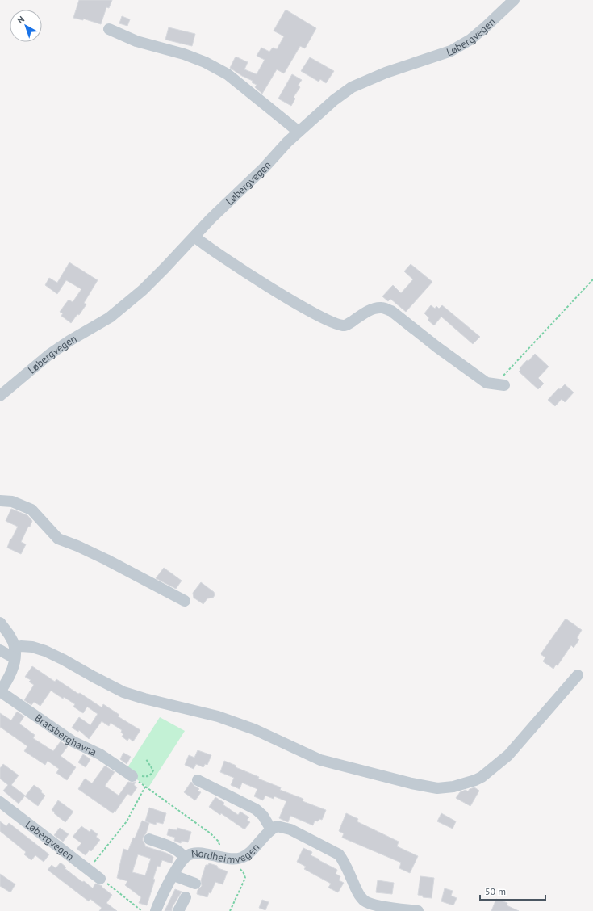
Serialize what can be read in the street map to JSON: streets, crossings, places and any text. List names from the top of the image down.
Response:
{
  "streets": {
    "street": ["Løbergvegen", "Bratsberghavna", "Nordheimvegen"]
  },
  "scale_bar": "50 m",
  "north": "top left"
}
